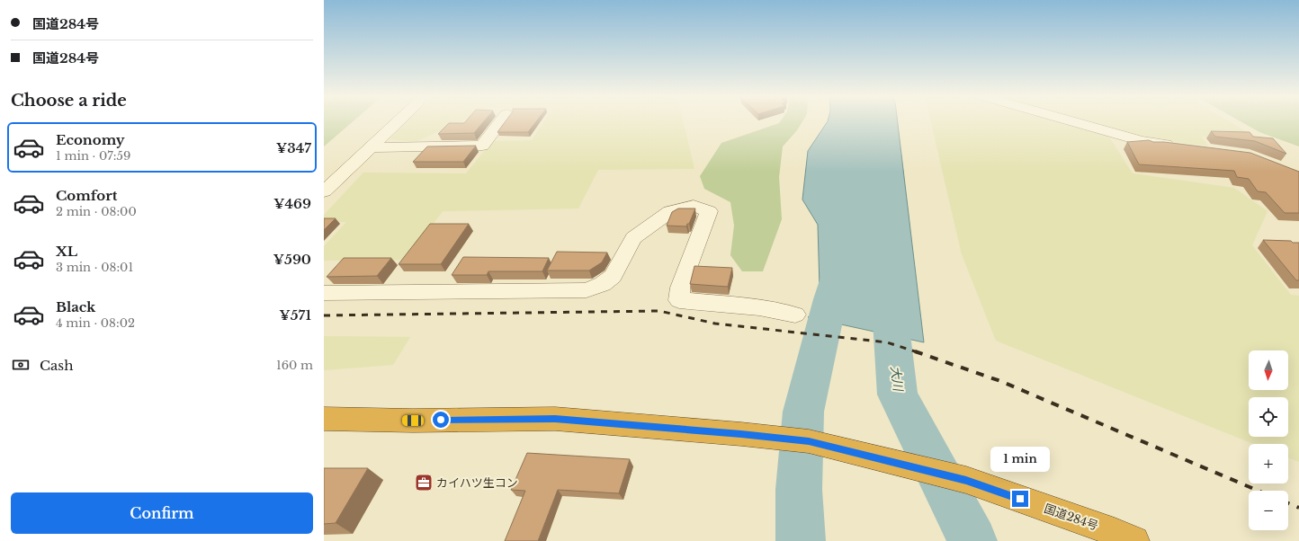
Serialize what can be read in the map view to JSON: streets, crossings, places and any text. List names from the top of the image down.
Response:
{
  "streets": {
    "highway": ["国道284号"]
  },
  "water": ["大川"],
  "places": {
    "office": ["カイハツ生コン"]
  },
  "north": "bottom",
  "page": {
    "banner": ["国道284号", "国道284号"],
    "heading": "Choose a ride",
    "list": [
      {
        "name": "Economy",
        "note": "1 min · 07:59",
        "value": "¥347"
      },
      {
        "name": "Comfort",
        "note": "2 min · 08:00",
        "value": "¥469"
      },
      {
        "name": "XL",
        "note": "3 min · 08:01",
        "value": "¥590"
      },
      {
        "name": "Black",
        "note": "4 min · 08:02",
        "value": "¥571"
      }
    ],
    "pay": ["Cash", "160 m"],
    "map_buttons": ["+", "−"],
    "bubble": "1 min",
    "buttons": "Confirm"
  }
}
